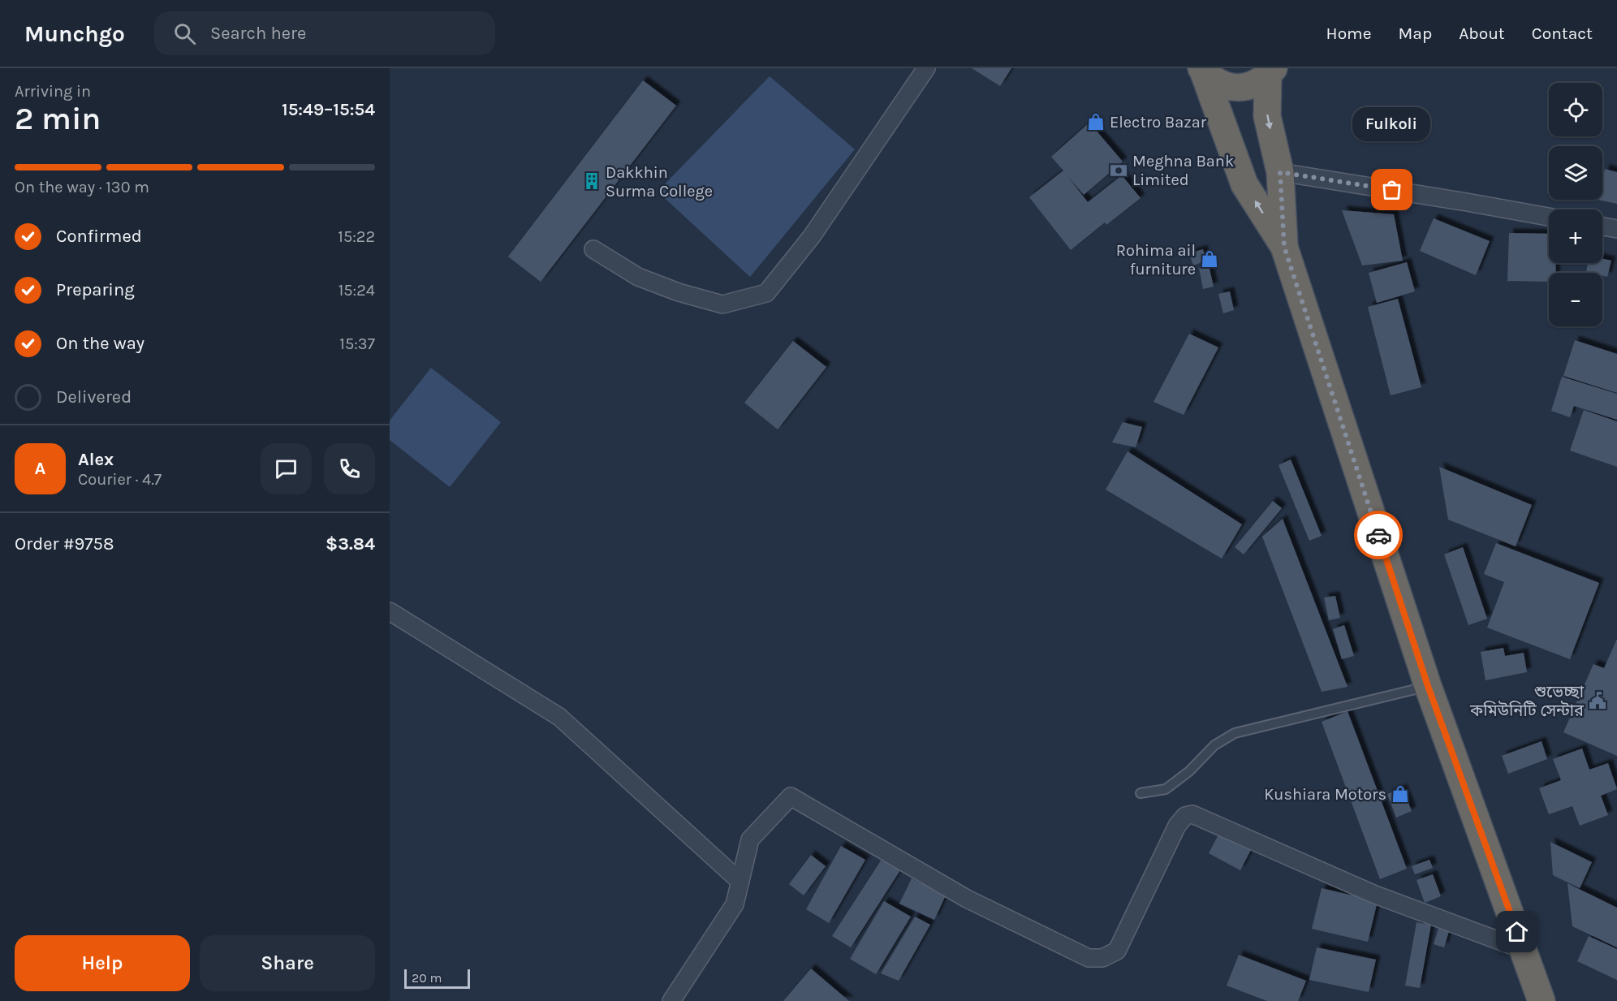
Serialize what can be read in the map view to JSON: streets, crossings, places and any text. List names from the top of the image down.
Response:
{
  "places": {
    "shop": ["Electro Bazar", "Rohima ail furniture", "Kushiara Motors"],
    "bank": ["Meghna Bank Limited"],
    "building": ["Dakkhin Surma College"],
    "other": ["Fulkoli"],
    "public building": ["শুভেচ্ছা কমিউনিটি সেন্টার"]
  },
  "scale_bar": "20 m",
  "page": {
    "header": "Munchgo",
    "search": "Search here",
    "nav": [
      "Home",
      "Map",
      "About",
      "Contact"
    ],
    "heading": ["2 min", "Arriving in", "15:49–15:54"],
    "panel": [
      "Alex",
      "Courier · 4.7",
      "Order #9758",
      "$3.84"
    ],
    "map_buttons": ["+", "−"],
    "bubble": "Fulkoli",
    "bar": "On the way · 130 m",
    "list": [
      ["Confirmed", "15:22"],
      ["Preparing", "15:24"],
      ["On the way", "15:37"],
      "Delivered"
    ],
    "round": "A",
    "buttons": ["Help", "Share"],
    "scale": "20 m"
  }
}
